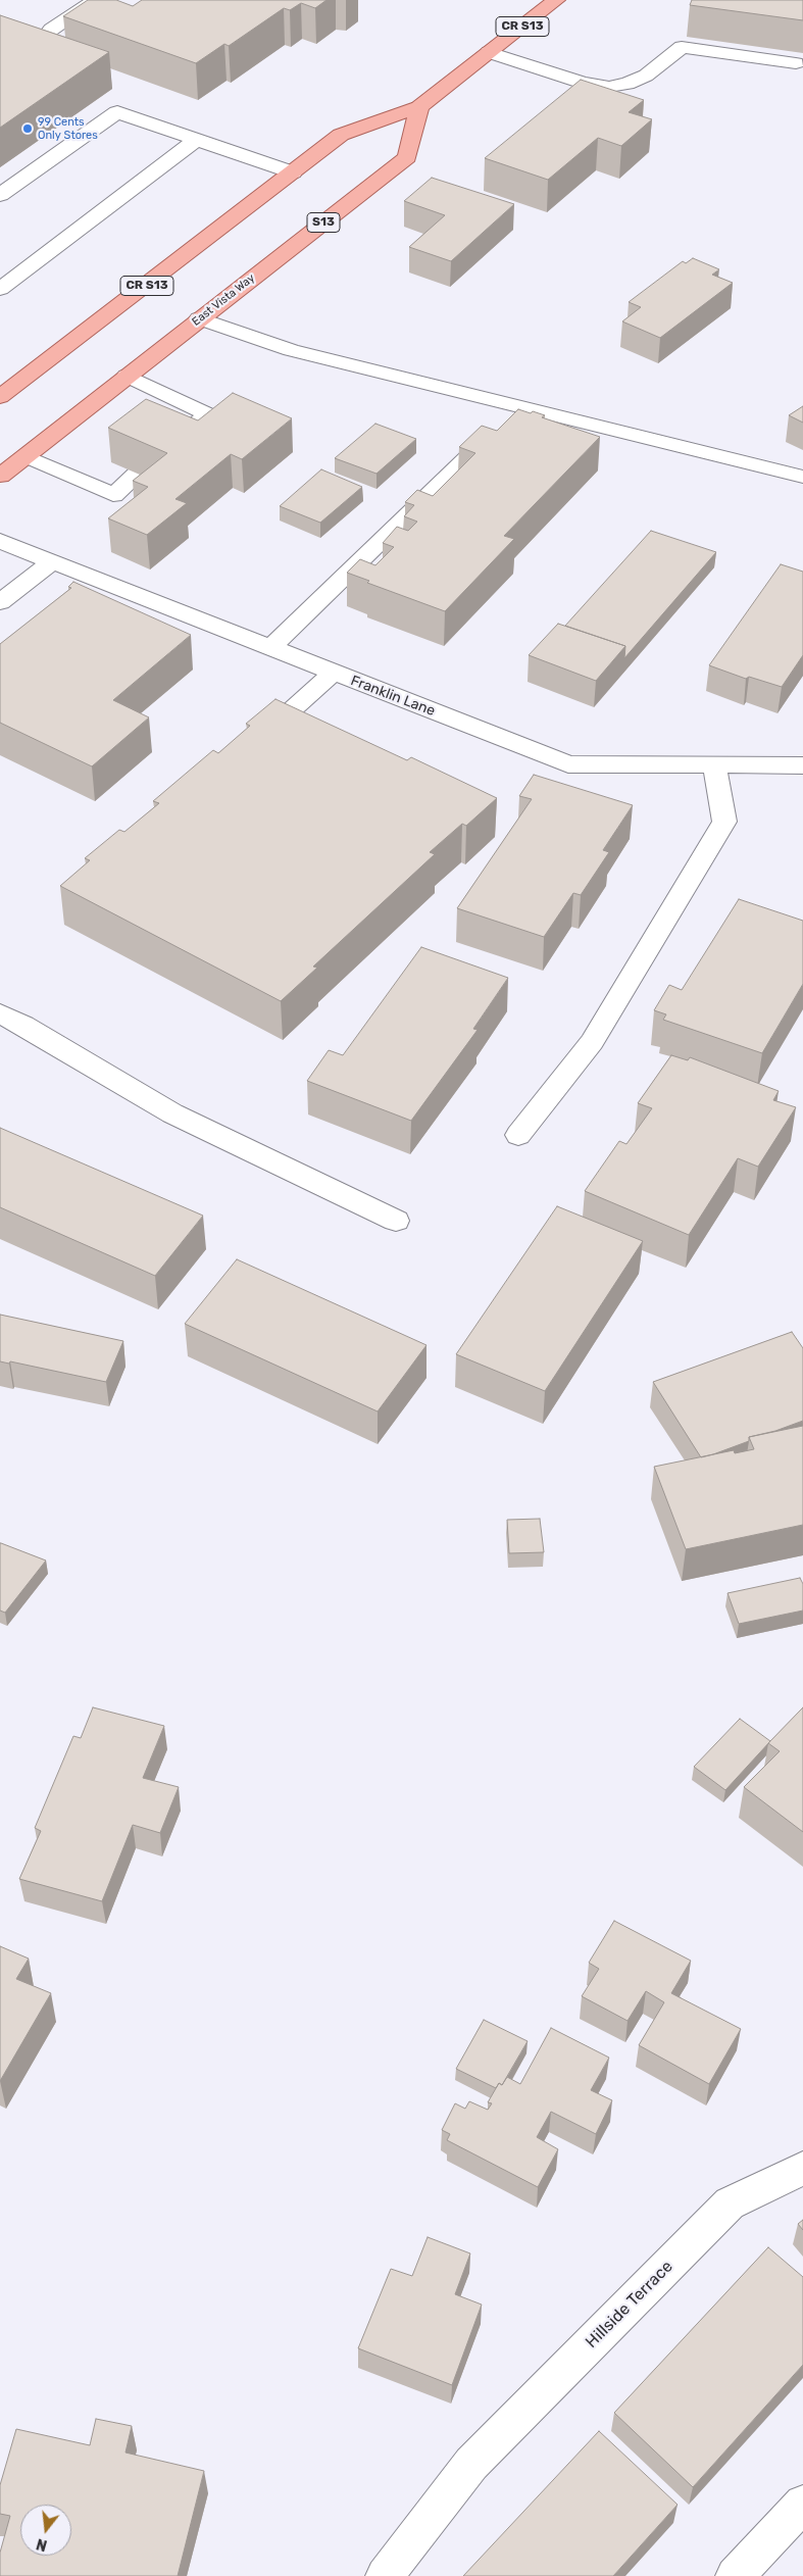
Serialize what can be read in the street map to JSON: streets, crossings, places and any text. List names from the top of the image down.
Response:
{
  "streets": {
    "main road": ["CR S13", "S13", "East Vista Way"],
    "street": ["Franklin Lane", "Hillside Terrace"]
  },
  "crossings": [
    ["CR S13", "East Vista Way"]
  ],
  "places": ["99 Cents Only Stores"],
  "north": "bottom"
}
